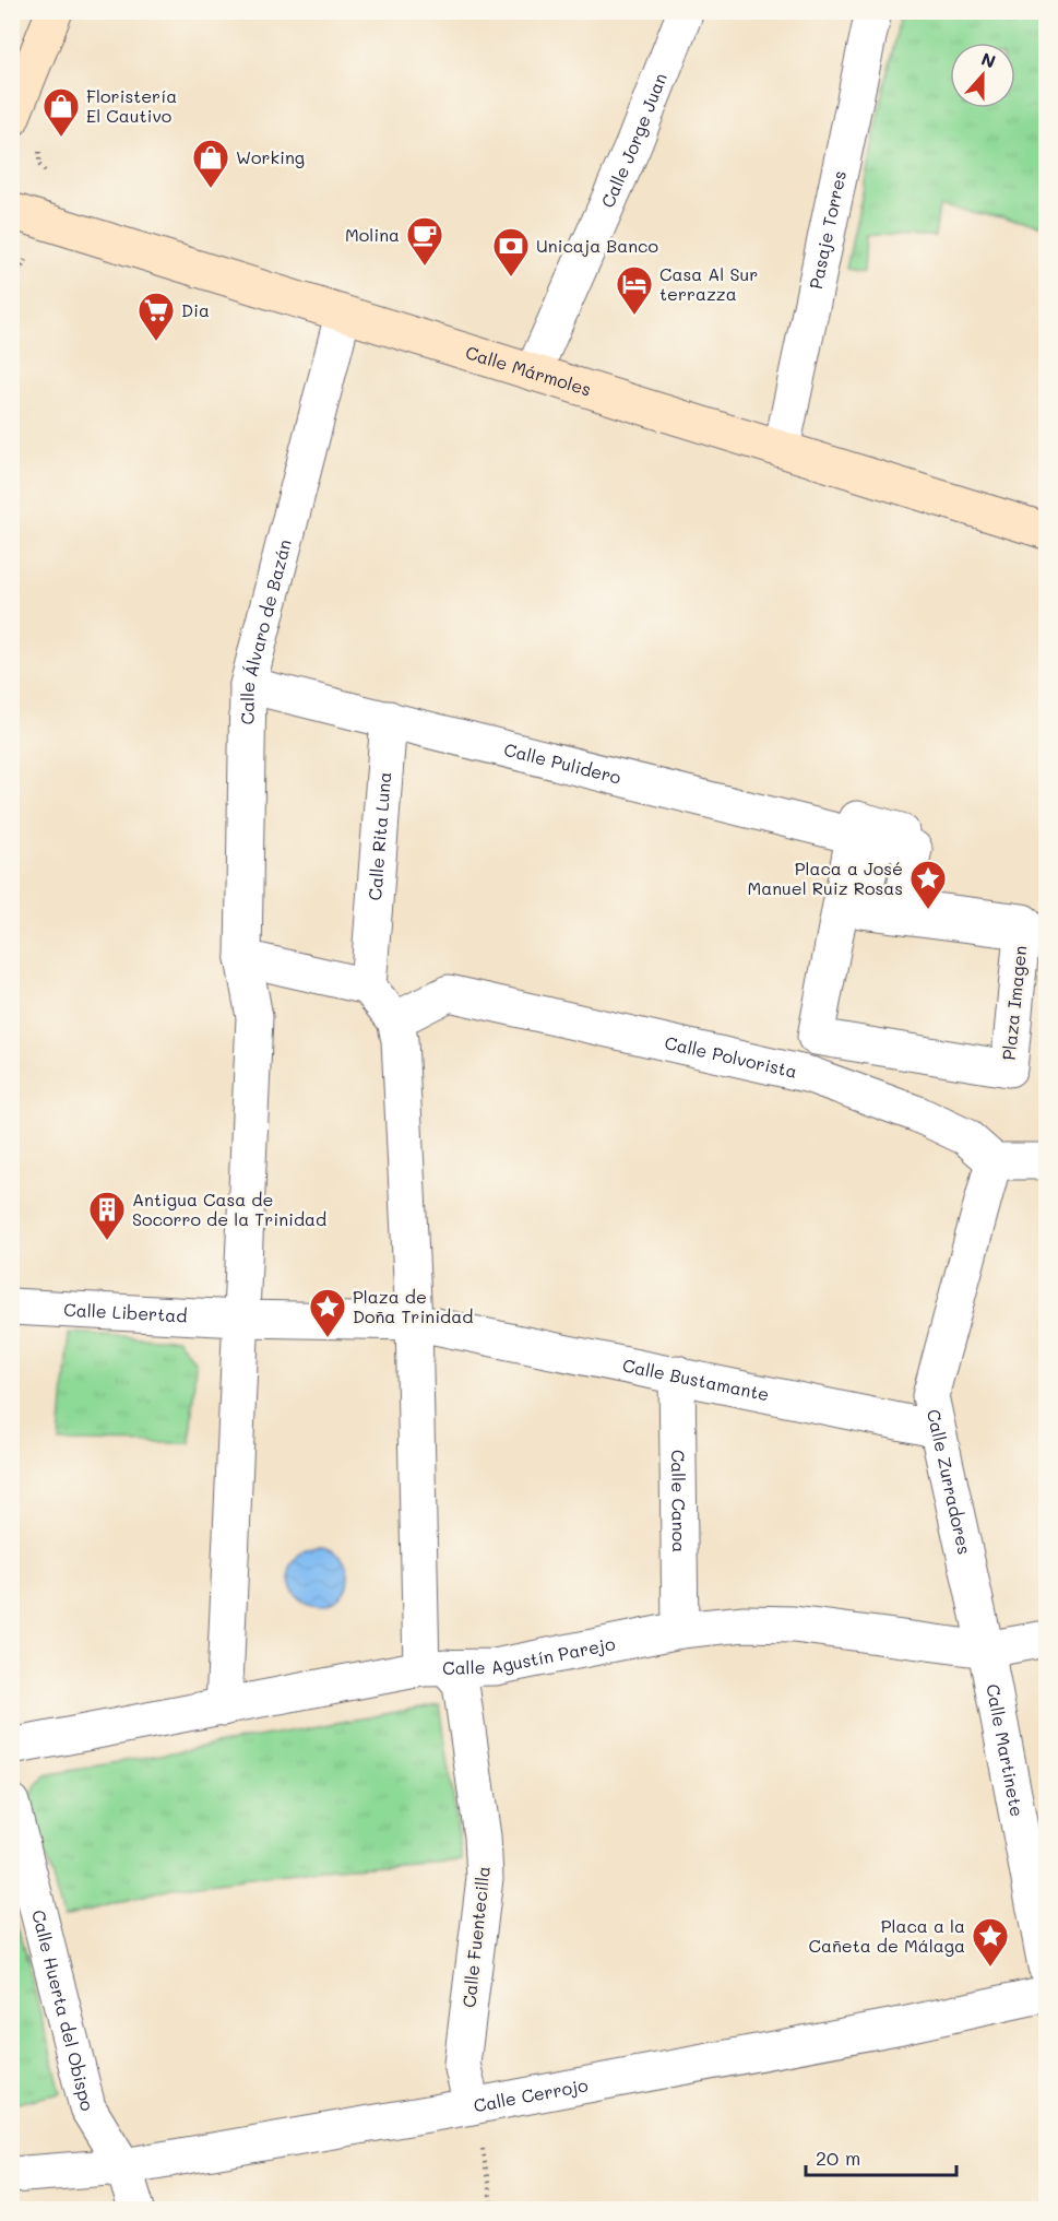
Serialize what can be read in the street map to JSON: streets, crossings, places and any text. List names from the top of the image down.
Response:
{
  "streets": {
    "main road": ["Calle Mármoles"],
    "street": [
      "Calle Jorge Juan",
      "Pasaje Torres",
      "Calle Álvaro de Bazán",
      "Calle Pulidero",
      "Calle Rita Luna",
      "Plaza Imagen",
      "Calle Polvorista",
      "Calle Libertad",
      "Calle Bustamante",
      "Calle Zurradores",
      "Calle Canoa",
      "Calle Agustín Parejo",
      "Calle Martinete",
      "Calle Fuentecilla",
      "Calle Huerta del Obispo",
      "Calle Cerrojo"
    ]
  },
  "crossings": [
    ["Calle Jorge Juan", "Calle Mármoles"],
    ["Pasaje Torres", "Calle Mármoles"],
    ["Calle Mármoles", "Calle Álvaro de Bazán"],
    ["Calle Álvaro de Bazán", "Calle Pulidero"],
    ["Calle Pulidero", "Calle Rita Luna"],
    ["Calle Pulidero", "Plaza Imagen"],
    ["Calle Polvorista", "Calle Zurradores"],
    ["Calle Libertad", "Calle Bustamante"],
    ["Calle Bustamante", "Calle Zurradores"],
    ["Calle Bustamante", "Calle Canoa"],
    ["Calle Zurradores", "Calle Agustín Parejo"],
    ["Calle Zurradores", "Calle Martinete"],
    ["Calle Canoa", "Calle Agustín Parejo"],
    ["Calle Agustín Parejo", "Calle Martinete"],
    ["Calle Agustín Parejo", "Calle Fuentecilla"],
    ["Calle Fuentecilla", "Calle Cerrojo"],
    ["Calle Huerta del Obispo", "Calle Cerrojo"]
  ],
  "places": {
    "shop": ["Floristería El Cautivo", "Working"],
    "cafe": ["Molina"],
    "bank": ["Unicaja Banco"],
    "hotel": ["Casa Al Sur terrazza"],
    "supermarket": ["Dia"],
    "place": ["Placa a José Manuel Ruiz Rosas", "Plaza de Doña Trinidad", "Placa a la Cañeta de Málaga"],
    "building": ["Antigua Casa de Socorro de la Trinidad"]
  },
  "scale_bar": "20 m",
  "north": "top"
}
